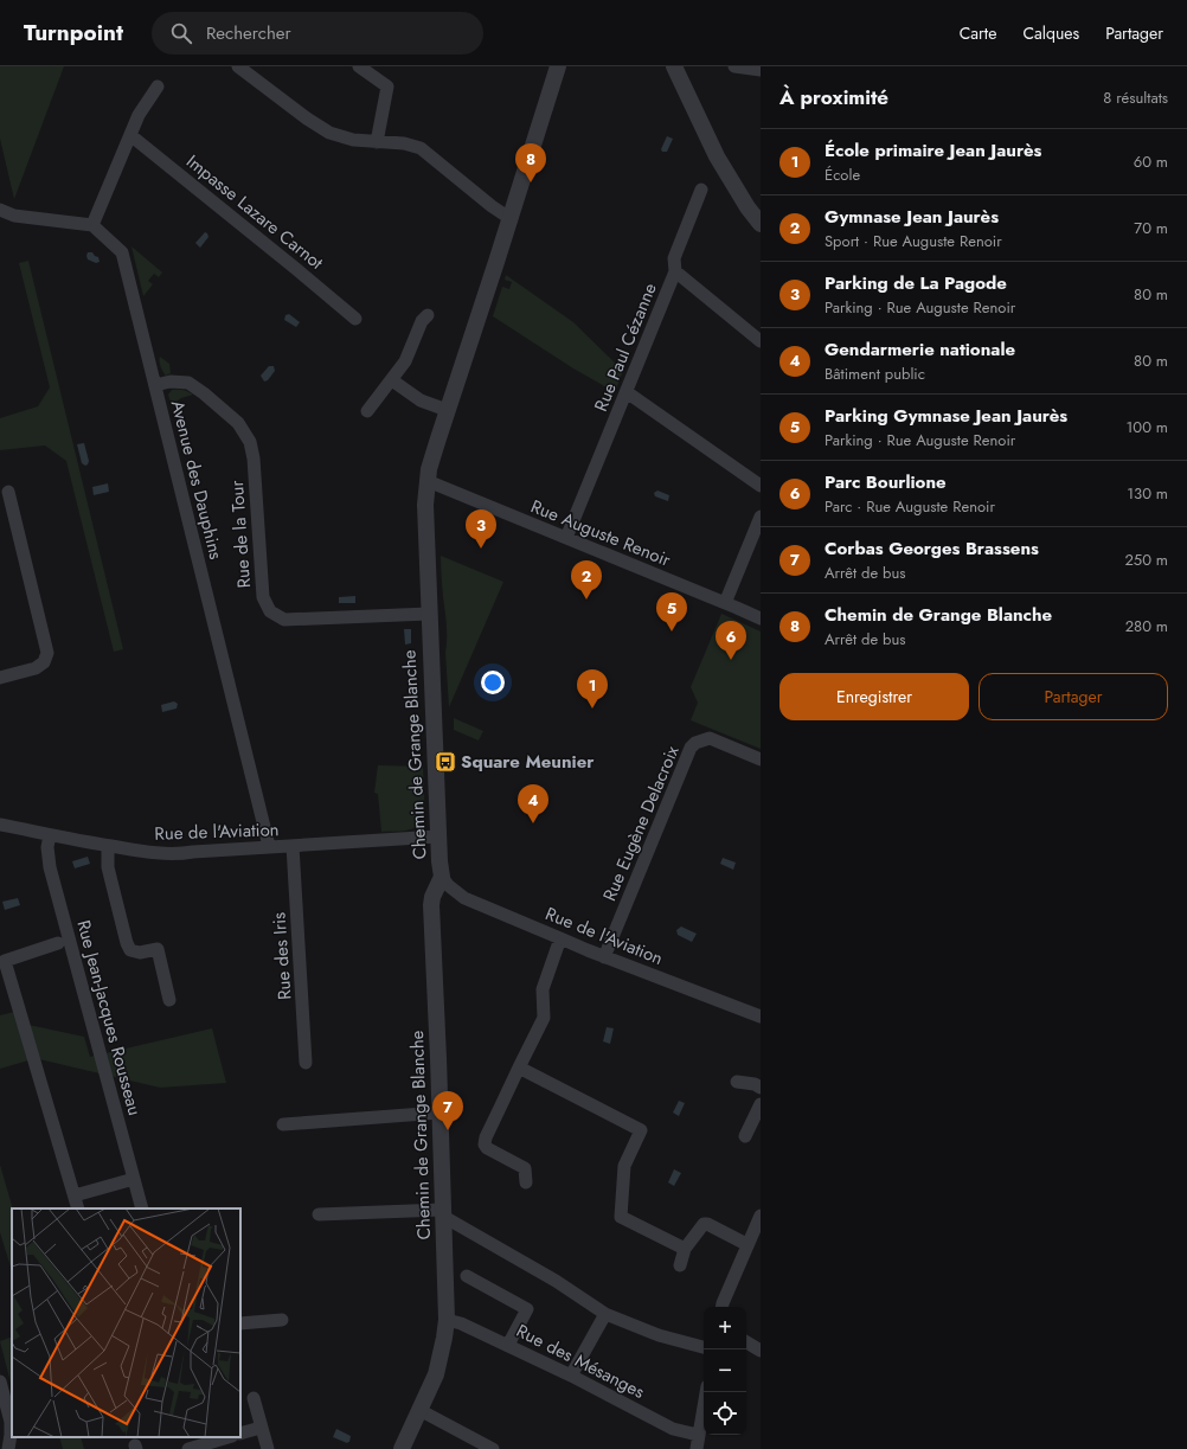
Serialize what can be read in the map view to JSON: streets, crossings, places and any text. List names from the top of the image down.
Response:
{
  "streets": {
    "street": [
      "Impasse Lazare Carnot",
      "Rue Paul Cézanne",
      "Avenue des Dauphins",
      "Rue Auguste Renoir",
      "Rue de la Tour",
      "Chemin de Grange Blanche",
      "Rue Eugène Delacroix",
      "Rue de l'Aviation",
      "Rue des Iris",
      "Rue Jean-Jacques Rousseau",
      "Rue des Mésanges"
    ]
  },
  "crossings": [
    ["Rue Paul Cézanne", "Rue Auguste Renoir"],
    ["Avenue des Dauphins", "Rue de la Tour"],
    ["Avenue des Dauphins", "Rue de l'Aviation"],
    ["Rue Auguste Renoir", "Chemin de Grange Blanche"],
    ["Rue de la Tour", "Chemin de Grange Blanche"],
    ["Chemin de Grange Blanche", "Rue de l'Aviation"],
    ["Chemin de Grange Blanche", "Rue des Mésanges"],
    ["Rue Eugène Delacroix", "Rue de l'Aviation"],
    ["Rue de l'Aviation", "Rue des Iris"],
    ["Rue de l'Aviation", "Rue Jean-Jacques Rousseau"]
  ],
  "places": {
    "bus stop": ["Square Meunier"]
  },
  "page": {
    "header": "Turnpoint",
    "search": "Rechercher",
    "nav": ["Carte", "Calques", "Partager"],
    "heading": ["À proximité", "8 résultats"],
    "list": [
      {
        "mark": "1",
        "name": "École primaire Jean Jaurès",
        "note": "École",
        "value": "60 m"
      },
      {
        "mark": "2",
        "name": "Gymnase Jean Jaurès",
        "note": "Sport · Rue Auguste Renoir",
        "value": "70 m"
      },
      {
        "mark": "3",
        "name": "Parking de La Pagode",
        "note": "Parking · Rue Auguste Renoir",
        "value": "80 m"
      },
      {
        "mark": "4",
        "name": "Gendarmerie nationale",
        "note": "Bâtiment public",
        "value": "80 m"
      },
      {
        "mark": "5",
        "name": "Parking Gymnase Jean Jaurès",
        "note": "Parking · Rue Auguste Renoir",
        "value": "100 m"
      },
      {
        "mark": "6",
        "name": "Parc Bourlione",
        "note": "Parc · Rue Auguste Renoir",
        "value": "130 m"
      },
      {
        "mark": "7",
        "name": "Corbas Georges Brassens",
        "note": "Arrêt de bus",
        "value": "250 m"
      },
      {
        "mark": "8",
        "name": "Chemin de Grange Blanche",
        "note": "Arrêt de bus",
        "value": "280 m"
      }
    ],
    "pins": [
      "8",
      "3",
      "2",
      "5",
      "6",
      "1",
      "4",
      "7"
    ],
    "buttons": ["Enregistrer", "Partager"],
    "map_buttons": ["+", "−"]
  }
}
